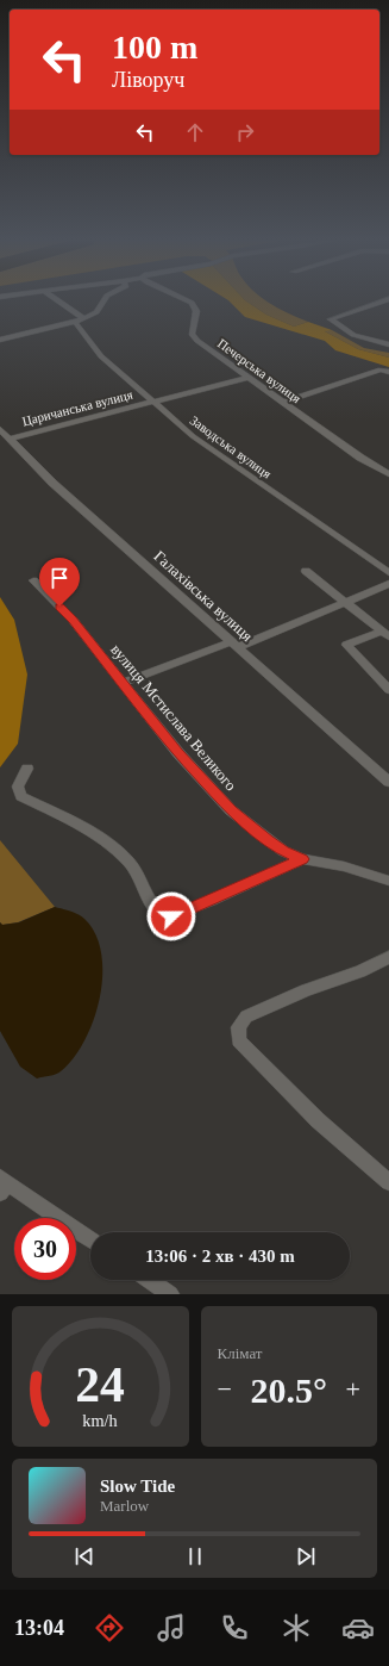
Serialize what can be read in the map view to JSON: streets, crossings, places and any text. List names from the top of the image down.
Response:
{
  "streets": {
    "street": [
      "Печерська вулиця",
      "Царичанська вулиця",
      "Заводська вулиця",
      "Галахівська вулиця",
      "вулиця Мстислава Великого"
    ]
  },
  "crossings": [
    ["Печерська вулиця", "Царичанська вулиця"],
    ["Царичанська вулиця", "Заводська вулиця"],
    ["Царичанська вулиця", "Галахівська вулиця"]
  ],
  "page": {
    "turn": ["100 m", "Ліворуч"],
    "limit": "30",
    "trip": "13:06 · 2 хв · 430 m",
    "tile": "Клімат",
    "heat": ["−", "20.5°", "+"],
    "song": ["Slow Tide", "Marlow"],
    "tabs": "13:04",
    "gauge": ["24", "km/h"]
  }
}
